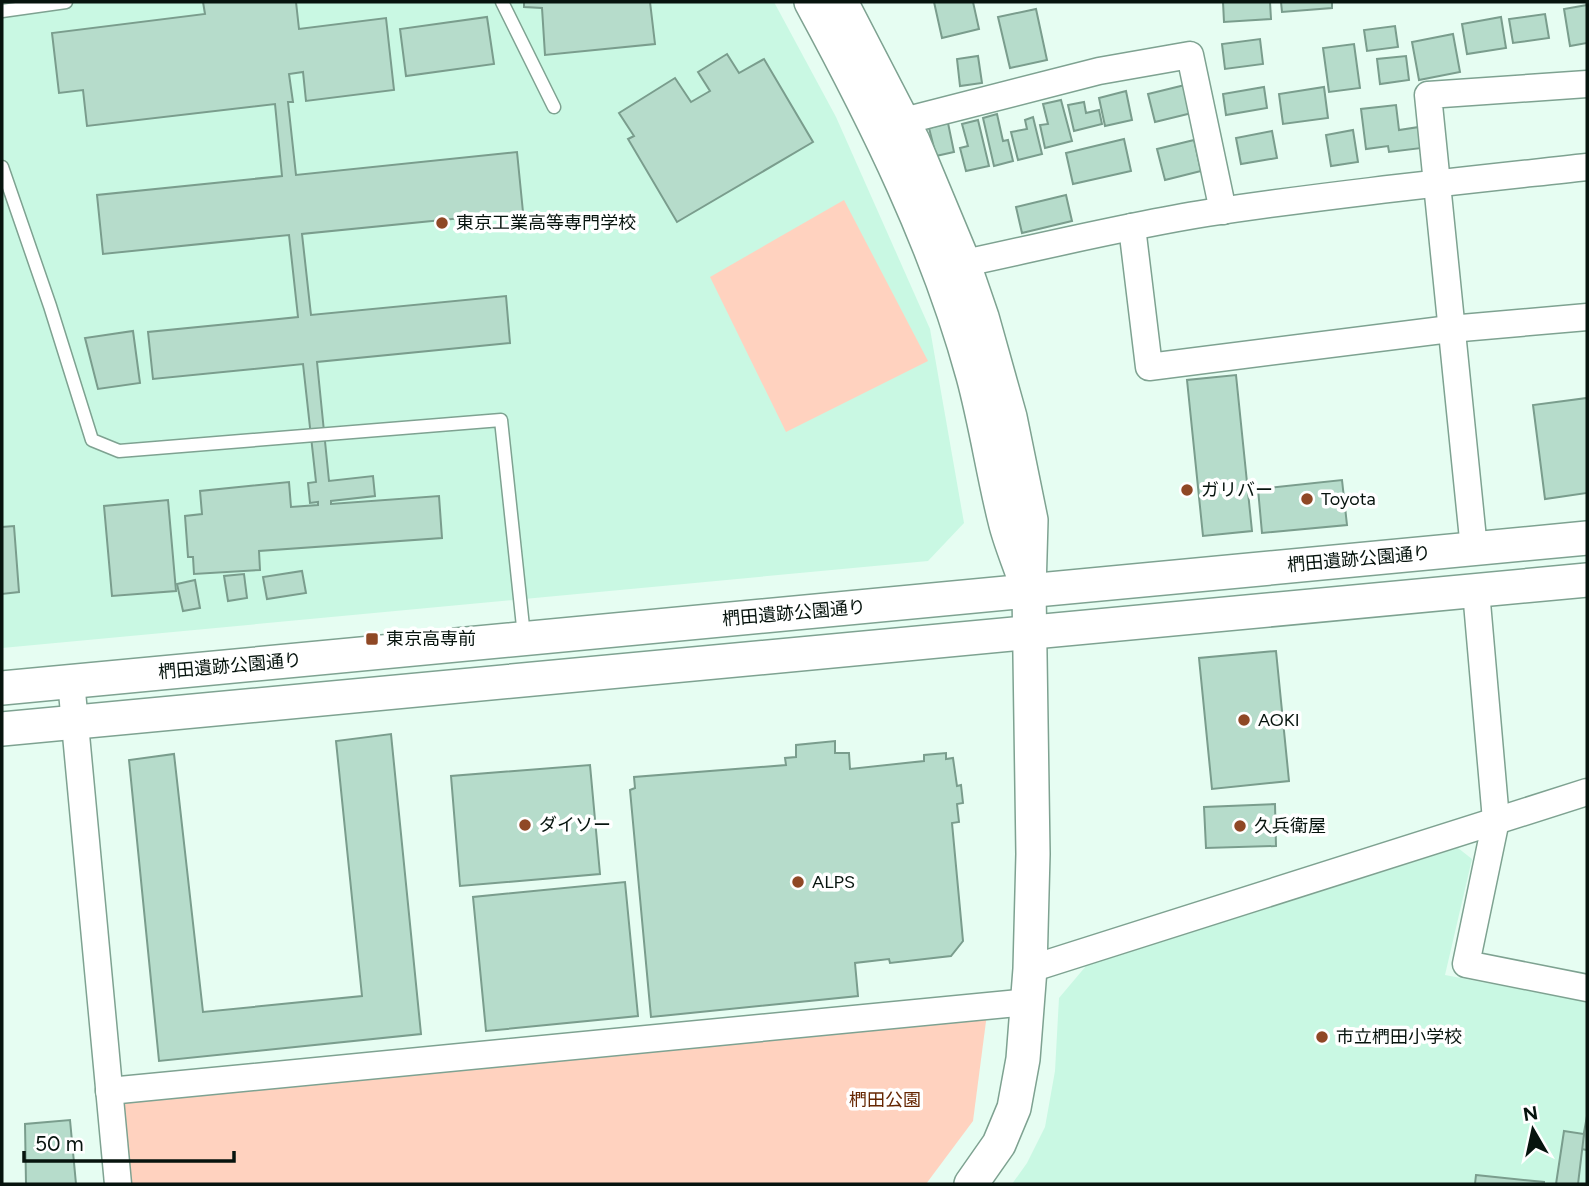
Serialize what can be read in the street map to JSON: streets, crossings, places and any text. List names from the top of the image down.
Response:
{
  "streets": {
    "street": ["椚田遺跡公園通り"]
  },
  "parks": ["椚田公園"],
  "places": {
    "other": [
      "東京工業高等専門学校",
      "ガリバー",
      "Toyota",
      "AOKI",
      "ダイソー",
      "久兵衛屋",
      "ALPS",
      "市立椚田小学校"
    ],
    "transit": ["東京高専前"]
  },
  "scale_bar": "50 m",
  "north": "top"
}
